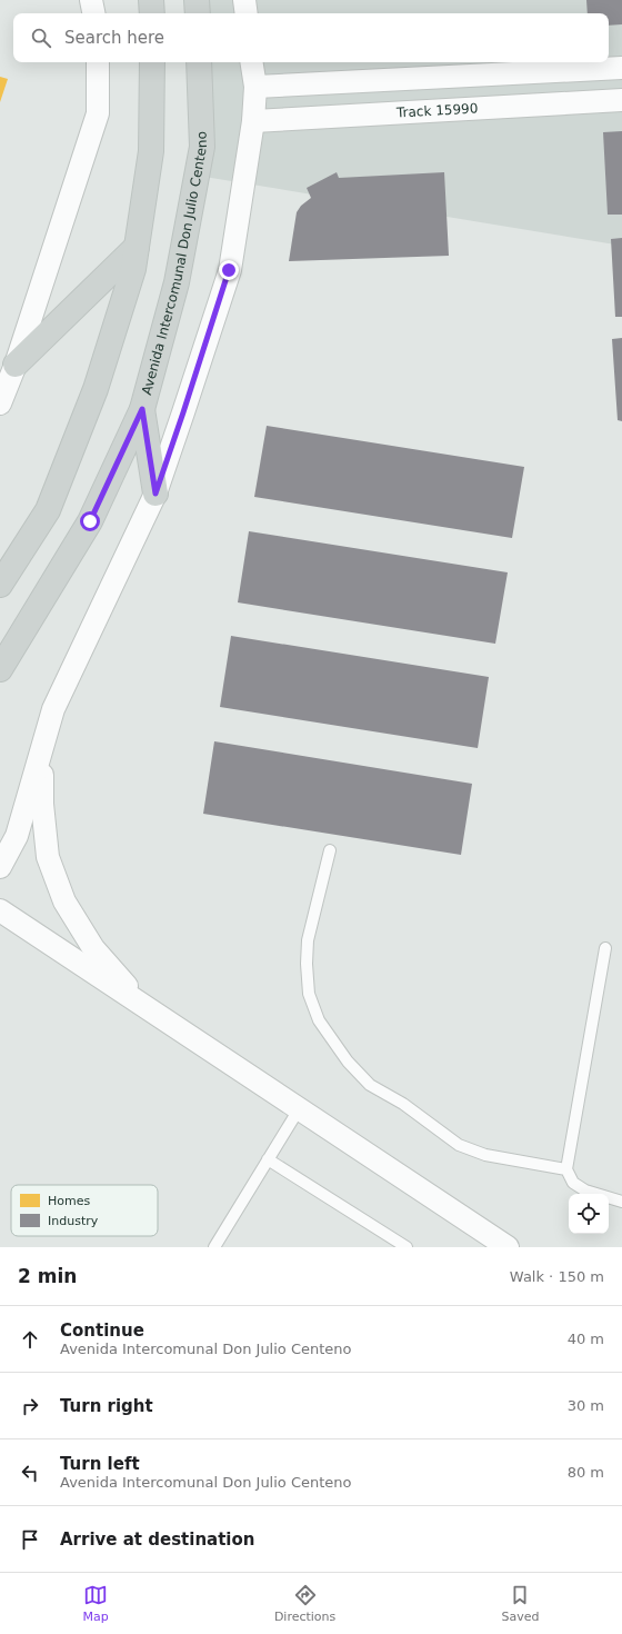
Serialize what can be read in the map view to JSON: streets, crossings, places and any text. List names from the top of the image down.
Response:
{
  "streets": {
    "main road": ["Avenida Intercomunal Don Julio Centeno"],
    "street": ["Track 15990"]
  },
  "legend": ["Homes", "Industry"],
  "page": {
    "search": "Search here",
    "heading": ["2 min", "Walk · 150 m"],
    "list": [
      ["Continue", "Avenida Intercomunal Don Julio Centeno", "40 m"],
      ["Turn right", "30 m"],
      ["Turn left", "Avenida Intercomunal Don Julio Centeno", "80 m"],
      "Arrive at destination"
    ],
    "nav": ["Map", "Directions", "Saved"]
  }
}
